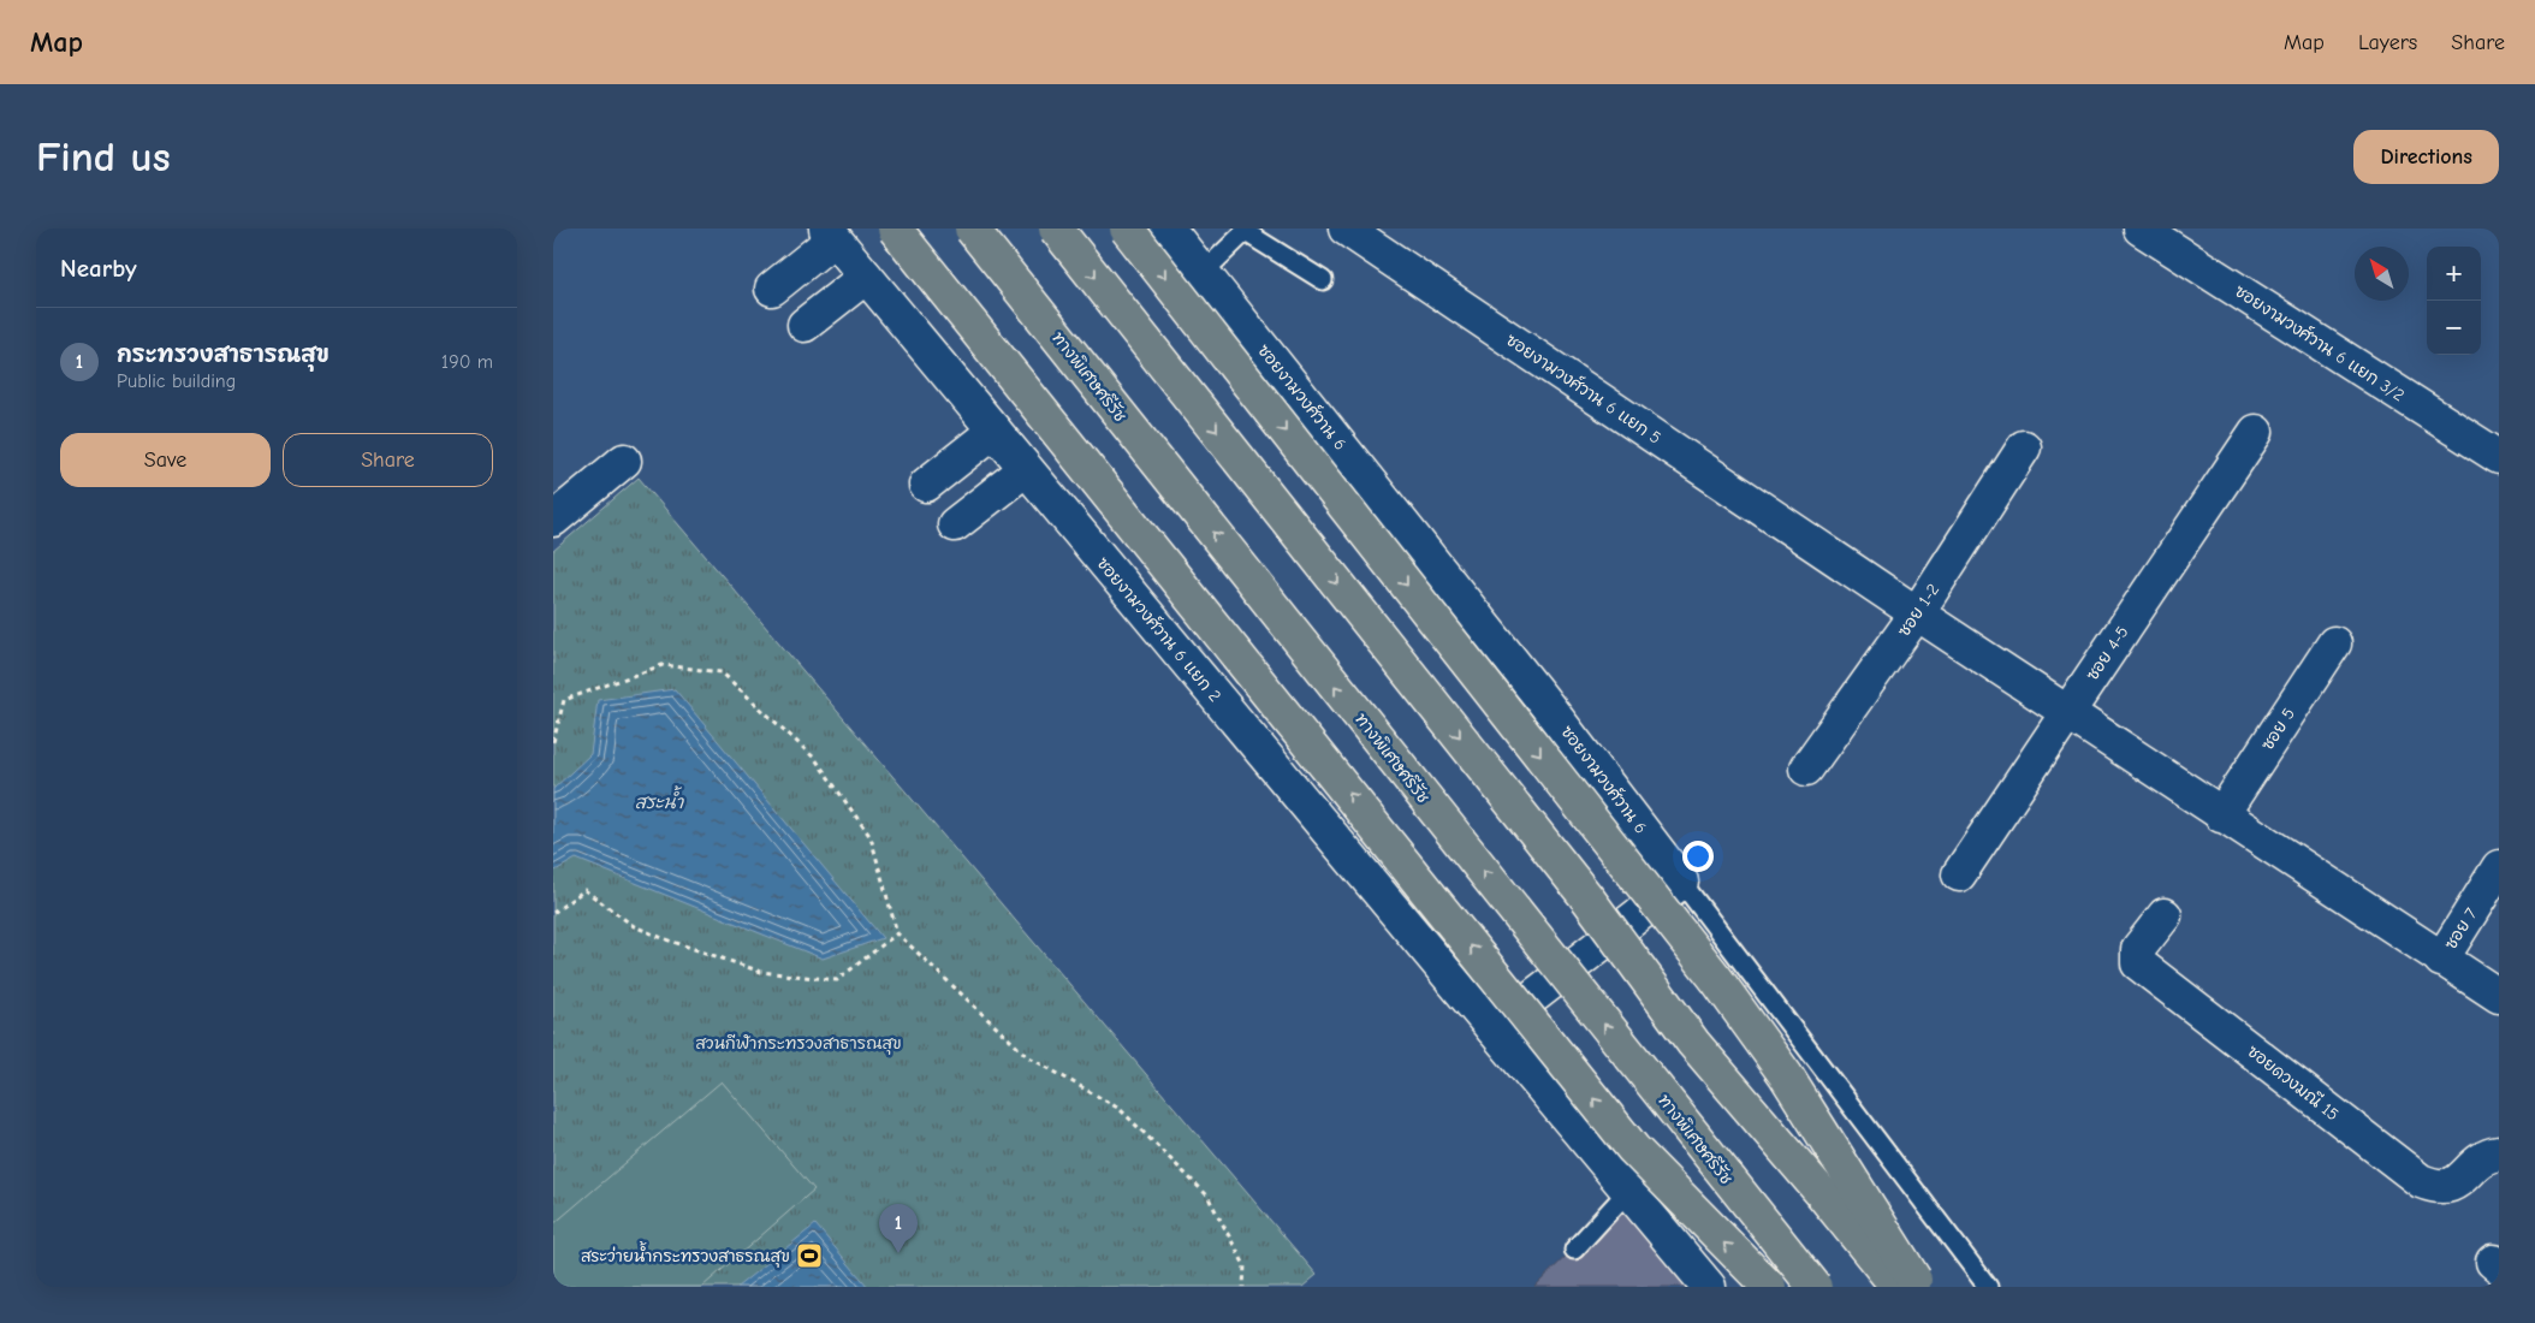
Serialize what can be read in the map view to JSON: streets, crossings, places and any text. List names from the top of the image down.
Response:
{
  "streets": {
    "highway": ["ทางพิเศษศรีรัช"],
    "street": [
      "ซอยงามวงศ์วาน 6 แยก 3/2",
      "ซอยงามวงศ์วาน 6 แยก 5",
      "ซอยงามวงศ์วาน 6",
      "ซอย 1-2",
      "ซอยงามวงศ์วาน 6 แยก 2",
      "ซอย 4-5",
      "ซอย 5",
      "ซอย 7",
      "ซอยดวงมณี 15"
    ]
  },
  "crossings": [
    ["ซอยงามวงศ์วาน 6 แยก 5", "ซอย 1-2"],
    ["ซอยงามวงศ์วาน 6 แยก 5", "ซอย 4-5"],
    ["ซอยงามวงศ์วาน 6 แยก 5", "ซอย 5"],
    ["ซอยงามวงศ์วาน 6 แยก 5", "ซอย 7"]
  ],
  "water": ["สระน้ำ"],
  "parks": ["สวนกีฬากระทรวงสาธารณสุข"],
  "places": {
    "sports": ["สระว่ายน้ำกระทรวงสาธรณสุข"]
  },
  "north": "top left",
  "page": {
    "header": "Map",
    "nav": ["Map", "Layers", "Share"],
    "buttons": [
      "Directions",
      ["Save", "Share"]
    ],
    "title": "Find us",
    "heading": "Nearby",
    "map_buttons": ["+", "−"],
    "list": [
      {
        "mark": "1",
        "name": "กระทรวงสาธารณสุข",
        "note": "Public building",
        "value": "190 m"
      }
    ],
    "pins": "1"
  }
}
